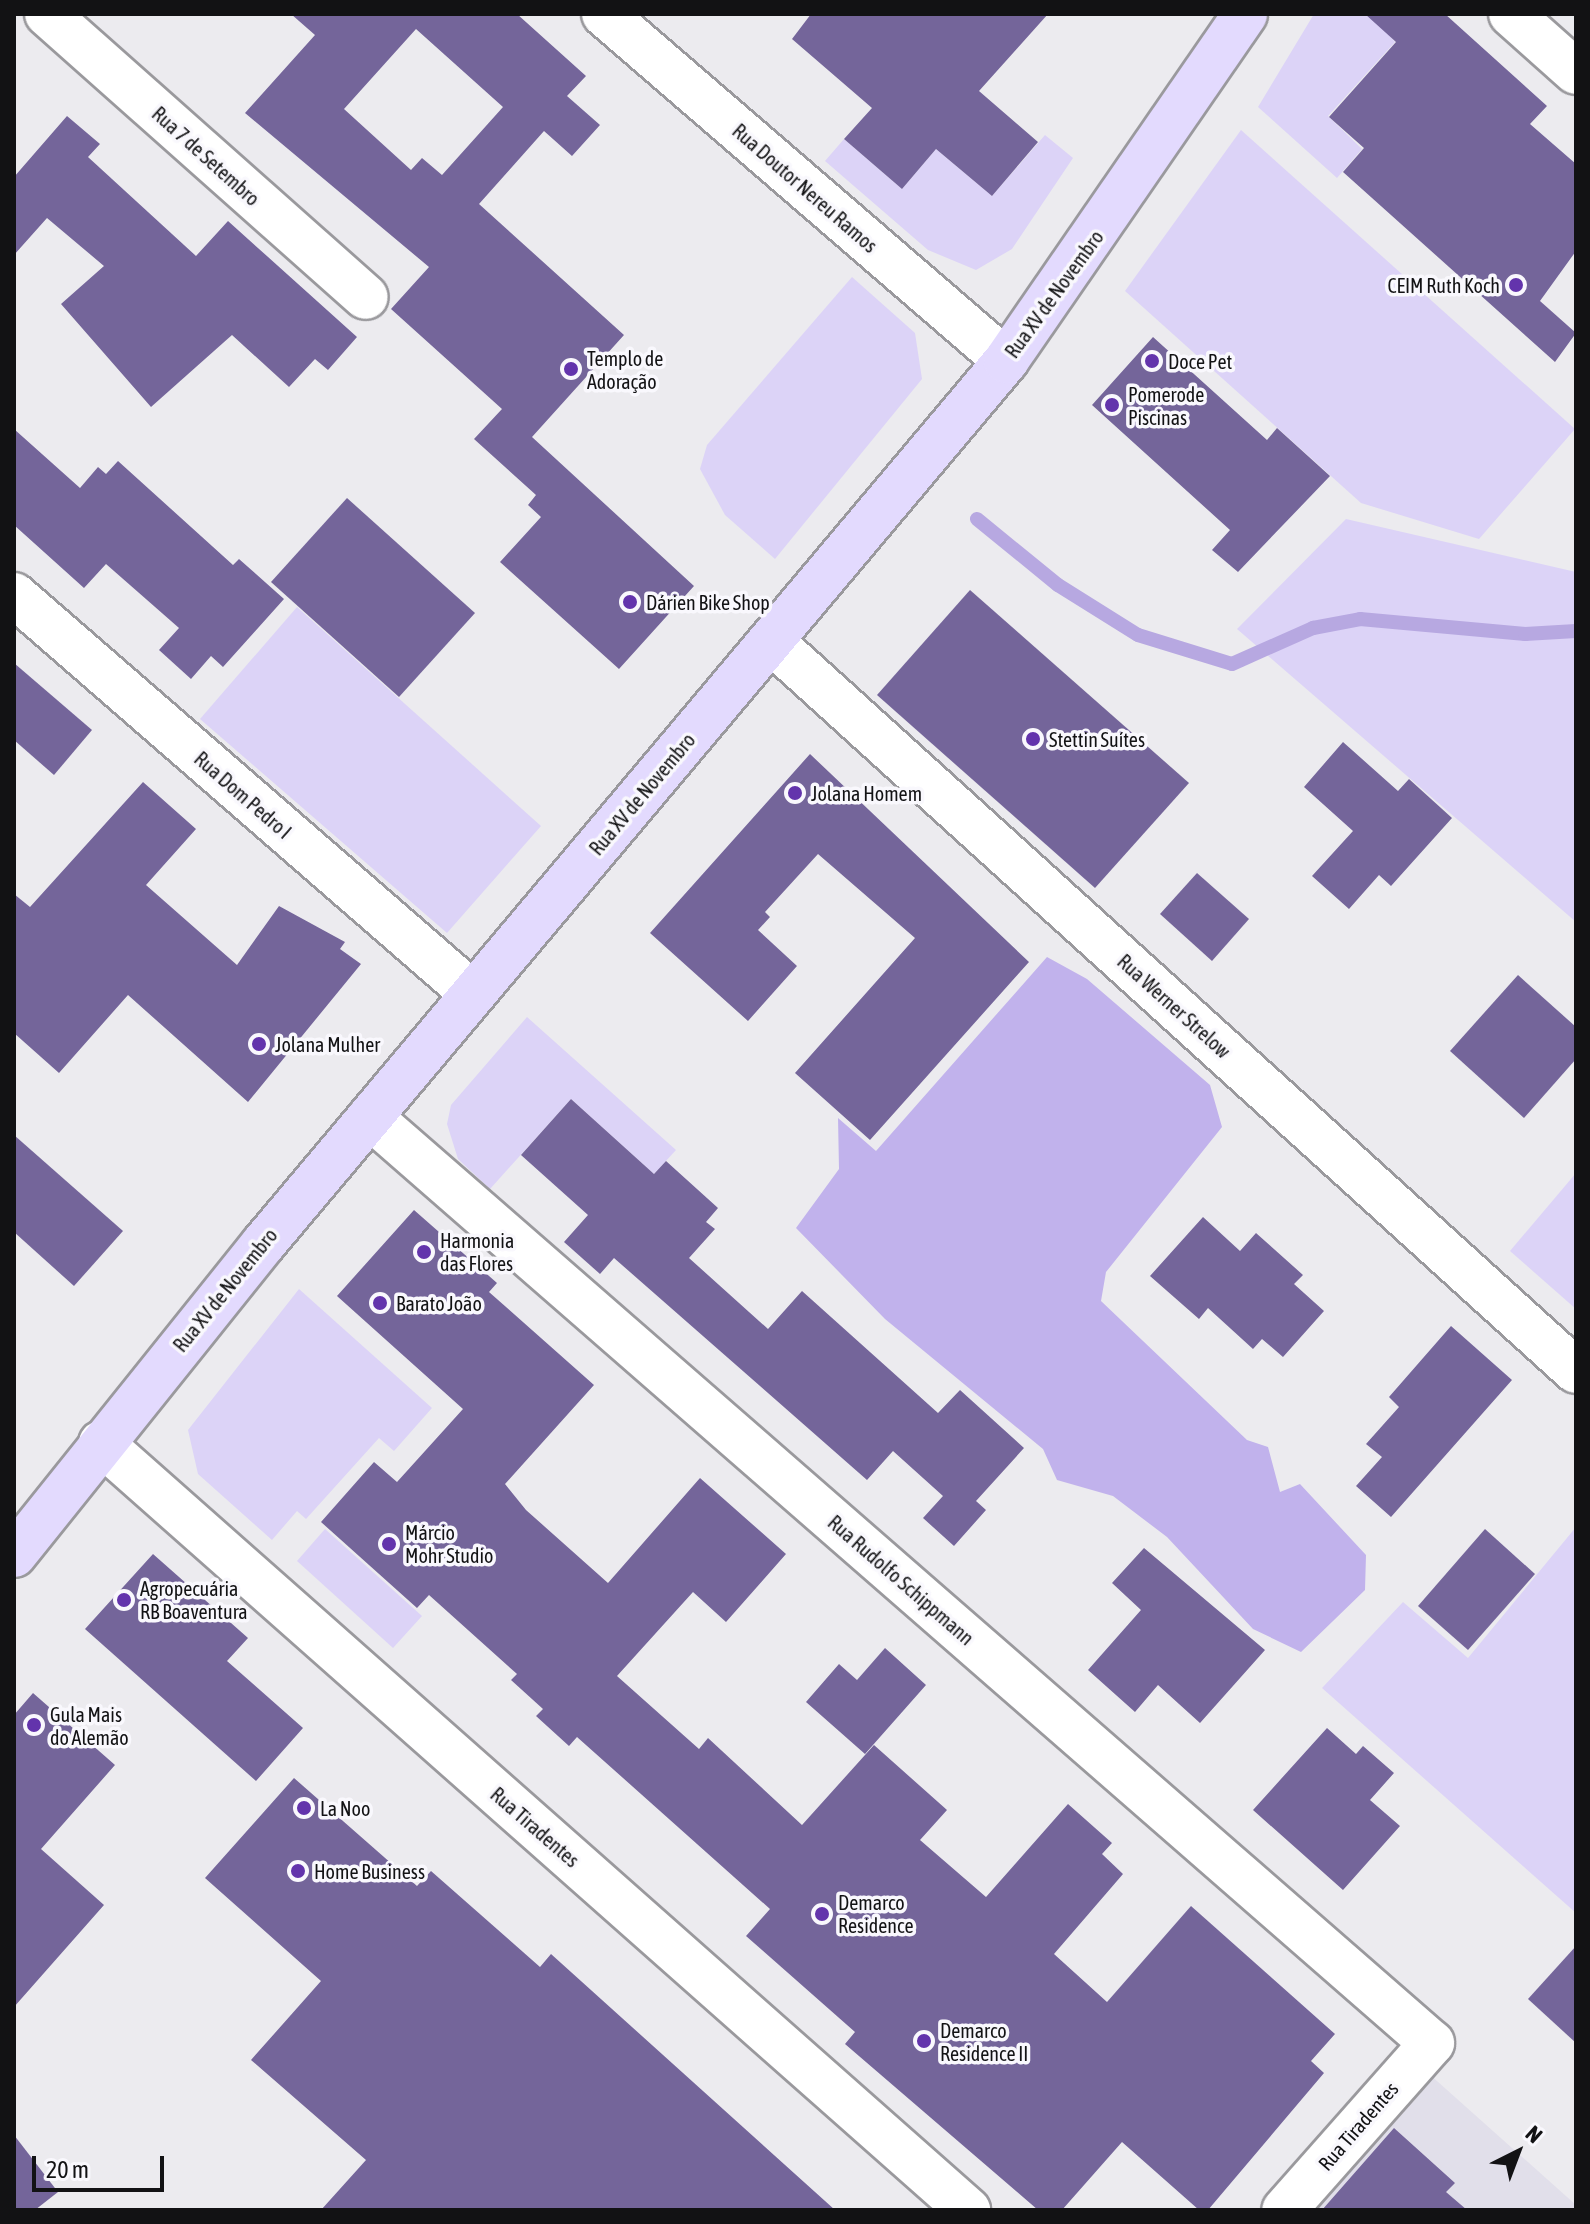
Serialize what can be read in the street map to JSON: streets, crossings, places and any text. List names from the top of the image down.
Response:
{
  "streets": {
    "main road": ["Rua XV de Novembro"],
    "street": [
      "Rua 7 de Setembro",
      "Rua Doutor Nereu Ramos",
      "Rua Dom Pedro I",
      "Rua Werner Strelow",
      "Rua Rudolfo Schippmann",
      "Rua Tiradentes"
    ]
  },
  "crossings": [
    ["Rua Doutor Nereu Ramos", "Rua XV de Novembro"],
    ["Rua XV de Novembro", "Rua Dom Pedro I"],
    ["Rua XV de Novembro", "Rua Werner Strelow"],
    ["Rua XV de Novembro", "Rua Rudolfo Schippmann"],
    ["Rua XV de Novembro", "Rua Tiradentes"],
    ["Rua Rudolfo Schippmann", "Rua Tiradentes"]
  ],
  "places": [
    "CEIM Ruth Koch",
    "Doce Pet",
    "Templo de Adoração",
    "Pomerode Piscinas",
    "Dárien Bike Shop",
    "Stettin Suítes",
    "Jolana Homem",
    "Jolana Mulher",
    "Harmonia das Flores",
    "Barato João",
    "Márcio Mohr Studio",
    "Agropecuária RB Boaventura",
    "Gula Mais do Alemão",
    "La Noo",
    "Home Business",
    "Demarco Residence",
    "Demarco Residence II"
  ],
  "scale_bar": "20 m",
  "north": "top right"
}
